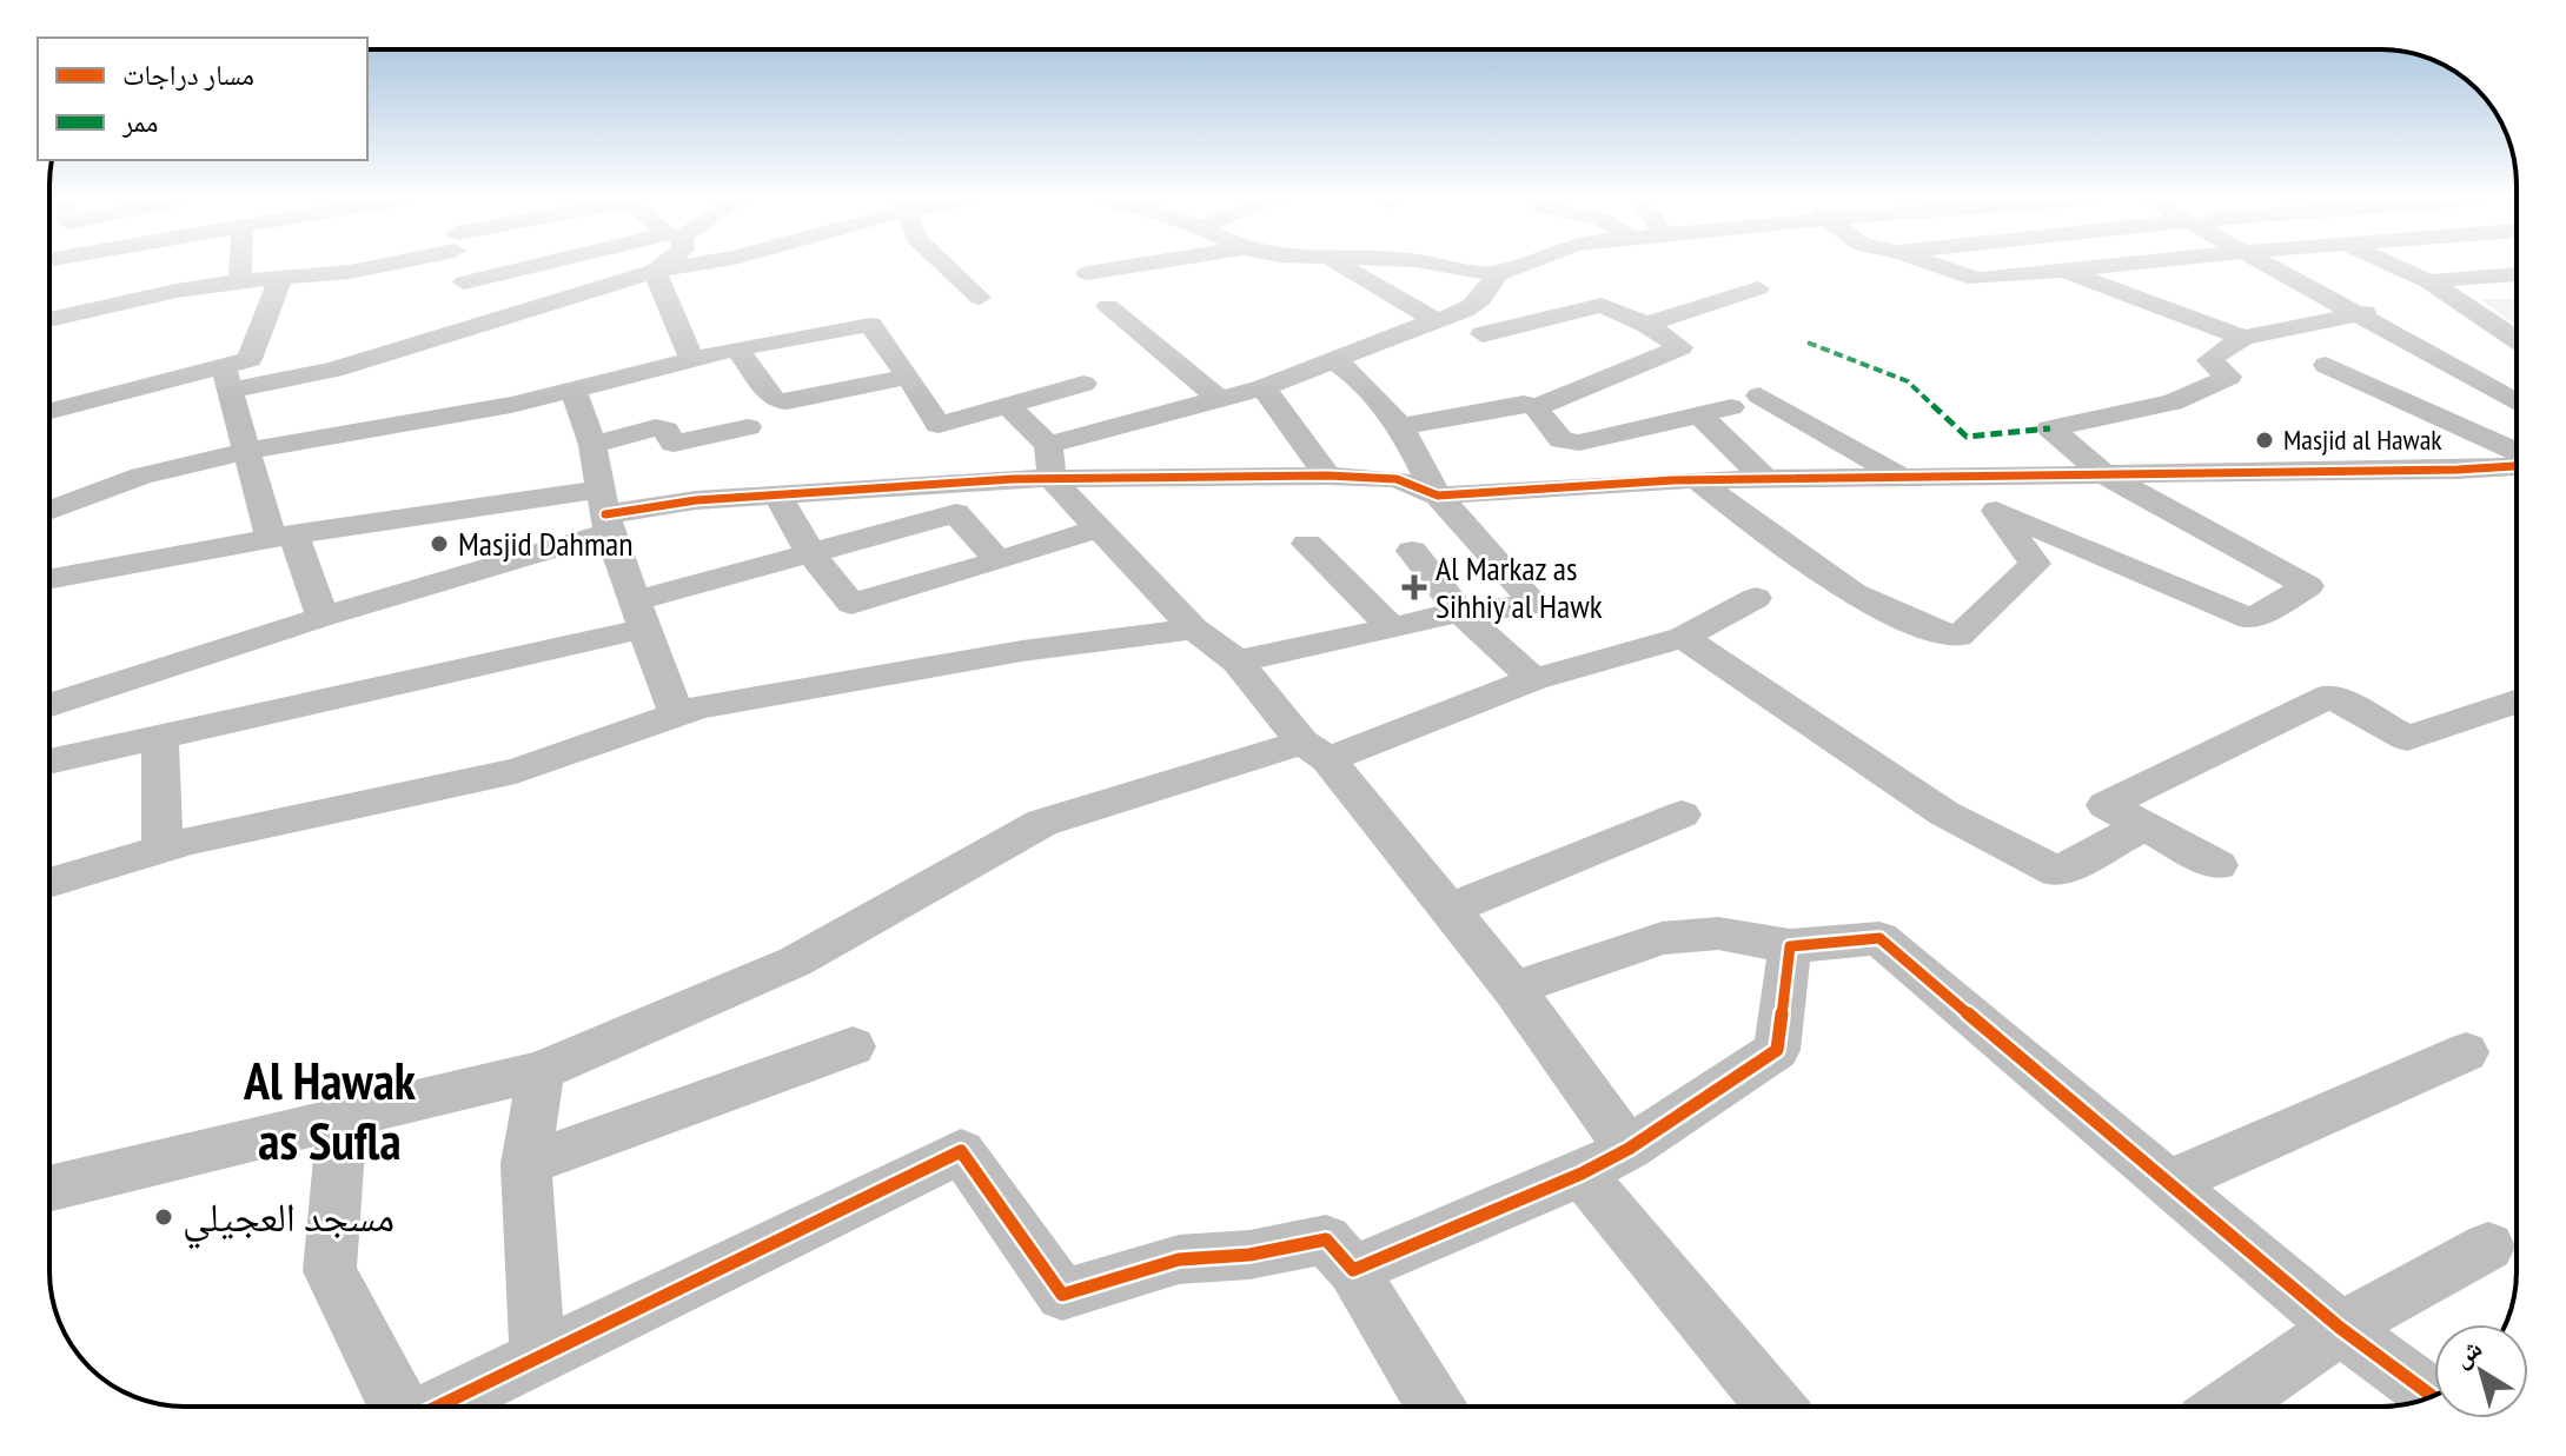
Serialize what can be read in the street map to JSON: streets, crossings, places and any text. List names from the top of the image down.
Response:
{
  "districts": ["Al Hawak as Sufla"],
  "places": {
    "other": ["Masjid al Hawak", "Masjid Dahman", "مسجد العجيلي"],
    "health": ["Al Markaz as Sihhiy al Hawk"]
  },
  "legend": ["مسار دراجات", "ممر"],
  "north": "top left"
}
